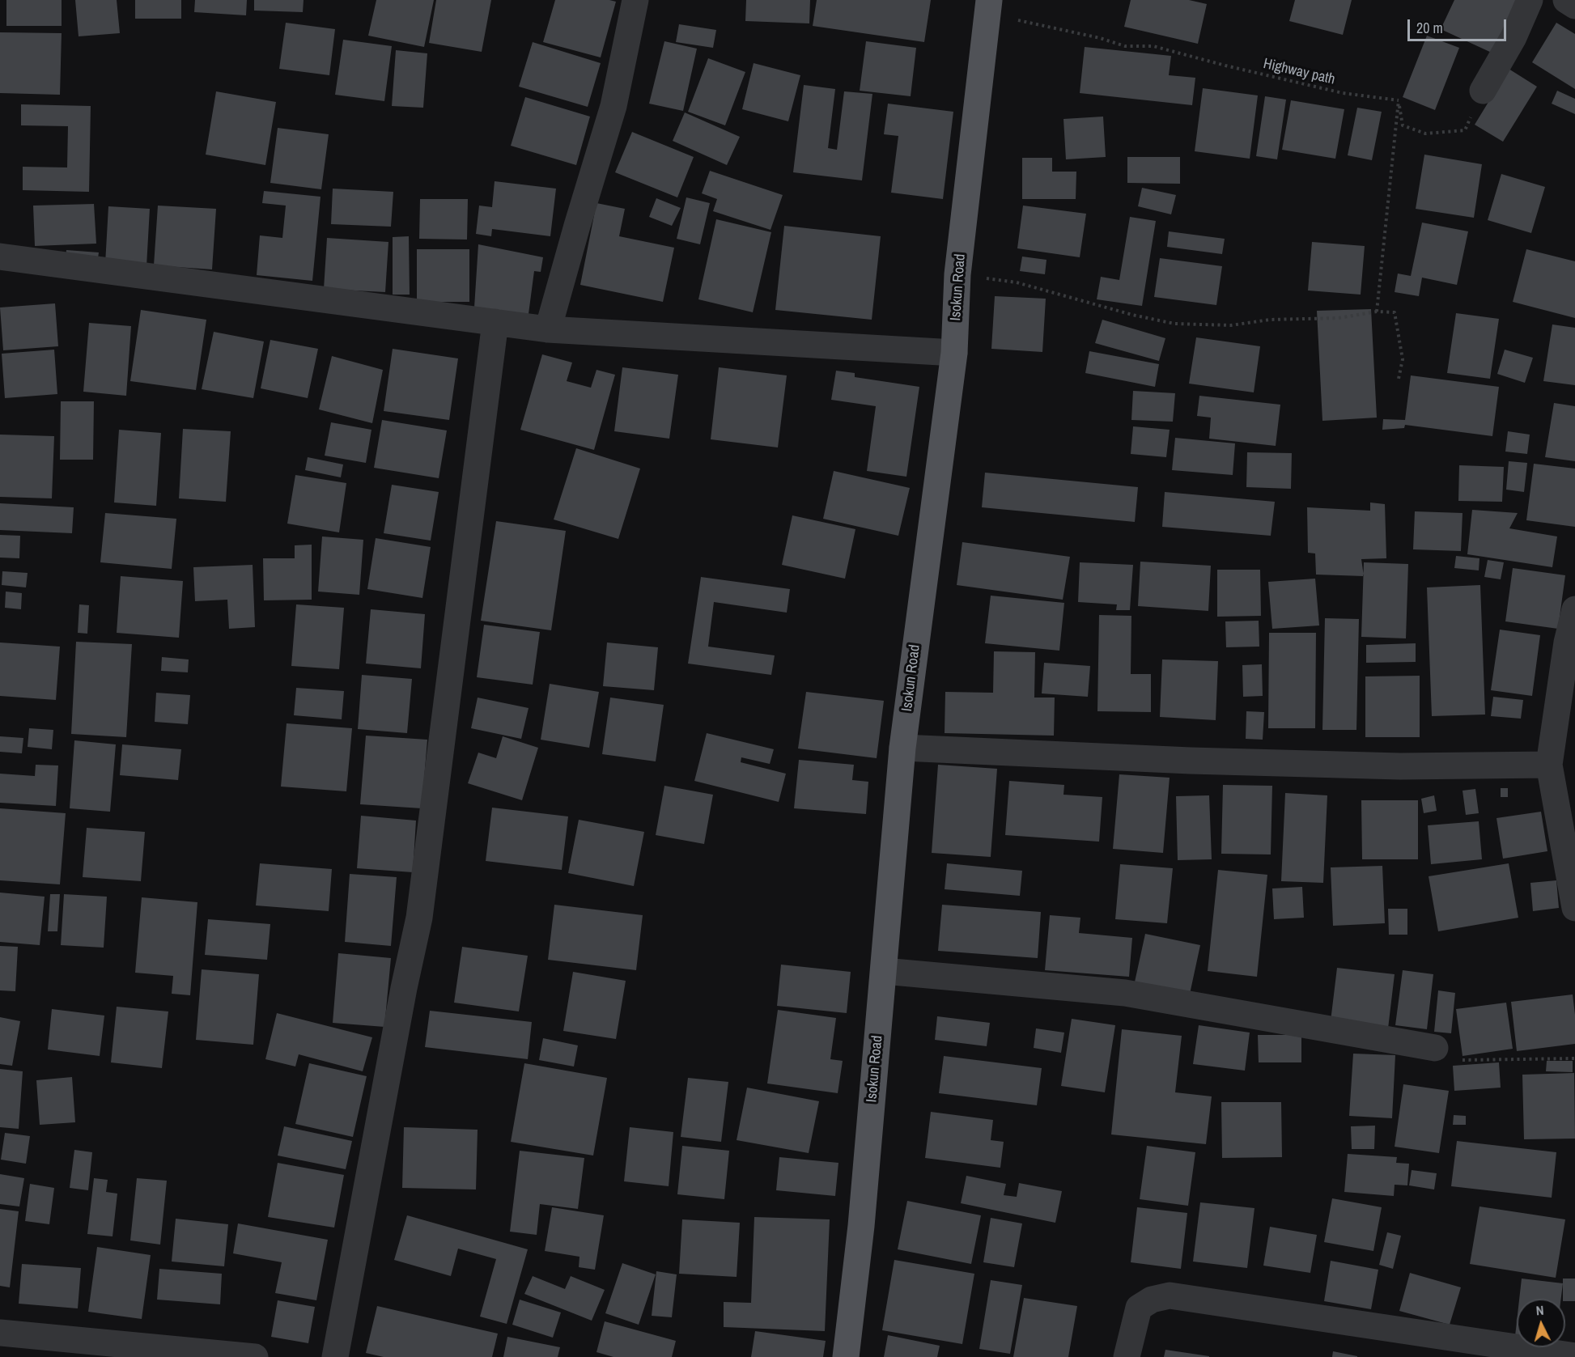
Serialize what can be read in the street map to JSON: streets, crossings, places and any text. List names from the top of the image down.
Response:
{
  "streets": {
    "main road": ["Isokun Road"],
    "path": ["Highway path"]
  },
  "crossings": [
    ["Highway path", "Isokun Road"]
  ],
  "scale_bar": "20 m",
  "north": "top"
}
